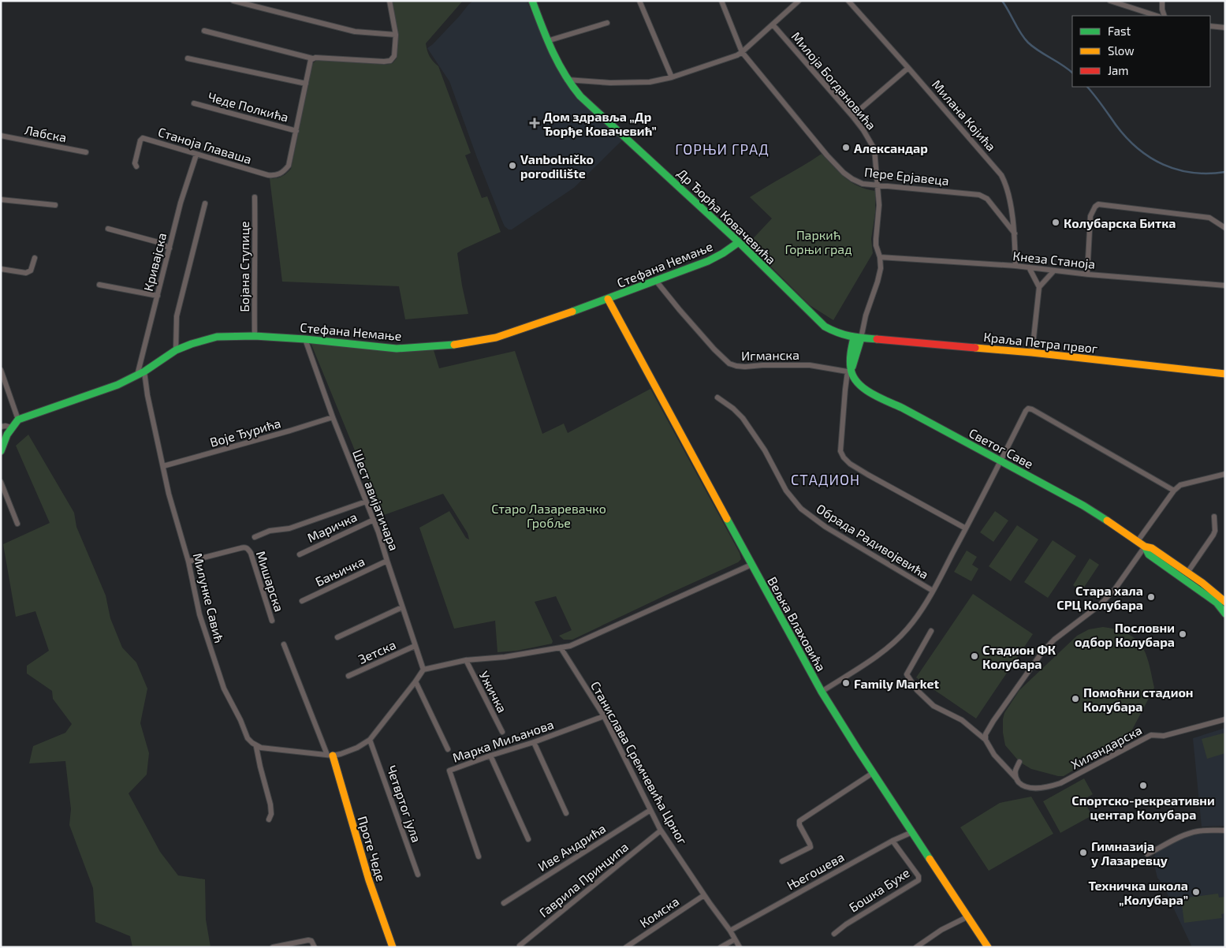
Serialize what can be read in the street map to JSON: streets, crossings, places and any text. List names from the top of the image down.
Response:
{
  "streets": {
    "street": [
      "Милоја Богдановића",
      "Чеде Полкића",
      "Милана Којића",
      "Лабска",
      "Станоја Главаша",
      "Пере Ерјавеца",
      "Др Ђорђа Ковачевића",
      "Кнеза Станоја",
      "Кривајска",
      "Стефана Немање",
      "Бојана Ступице",
      "Краља Петра првог",
      "Игманска",
      "Воје Ђурића",
      "Светог Саве",
      "Шест авијатичара",
      "Маричка",
      "Обрада Радивојевића",
      "Бањичка",
      "Мишарска",
      "Милунке Савић",
      "Вељка Влаховића",
      "Зетска",
      "Ужичка",
      "Марка Миљанова",
      "Хиландарска",
      "Станислава Сремчевића Црног",
      "Четвртог јула",
      "Иве Андрића",
      "Проте Чеде",
      "Његошева",
      "Гаврила Принципа",
      "Бошка Бухе",
      "Комска"
    ]
  },
  "crossings": [
    ["Милоја Богдановића", "Пере Ерјавеца"],
    ["Милоја Богдановића", "Кнеза Станоја"],
    ["Милоја Богдановића", "Краља Петра првог"],
    ["Чеде Полкића", "Станоја Главаша"],
    ["Милана Којића", "Пере Ерјавеца"],
    ["Милана Којића", "Кнеза Станоја"],
    ["Станоја Главаша", "Кривајска"],
    ["Др Ђорђа Ковачевића", "Стефана Немање"],
    ["Др Ђорђа Ковачевића", "Краља Петра првог"],
    ["Кривајска", "Стефана Немање"],
    ["Стефана Немање", "Бојана Ступице"],
    ["Стефана Немање", "Игманска"],
    ["Стефана Немање", "Шест авијатичара"],
    ["Стефана Немање", "Милунке Савић"],
    ["Стефана Немање", "Вељка Влаховића"],
    ["Игманска", "Светог Саве"],
    ["Воје Ђурића", "Шест авијатичара"],
    ["Воје Ђурића", "Милунке Савић"],
    ["Светог Саве", "Обрада Радивојевића"],
    ["Шест авијатичара", "Маричка"],
    ["Шест авијатичара", "Бањичка"],
    ["Шест авијатичара", "Зетска"],
    ["Обрада Радивојевића", "Вељка Влаховића"],
    ["Мишарска", "Милунке Савић"],
    ["Вељка Влаховића", "Његошева"],
    ["Марка Миљанова", "Станислава Сремчевића Црног"],
    ["Станислава Сремчевића Црног", "Иве Андрића"],
    ["Станислава Сремчевића Црног", "Његошева"],
    ["Станислава Сремчевића Црног", "Гаврила Принципа"],
    ["Станислава Сремчевића Црног", "Комска"],
    ["Његошева", "Бошка Бухе"]
  ],
  "districts": ["ГОРЊИ ГРАД", "СТАДИОН"],
  "parks": ["Паркић Горњи град", "Старо Лазаревачко Гробље"],
  "places": {
    "health": ["Дом здравља „Др Ђорђе Ковачевић”"],
    "other": [
      "Александар",
      "Vanbolničko porodilište",
      "Колубарска Битка",
      "Стара хала СРЦ Колубара",
      "Пословни одбор Колубара",
      "Стадион ФК Колубара",
      "Family Market",
      "Помоћни стадион Колубара",
      "Спортско-рекреативни центар Колубара",
      "Гимназија у Лазаревцу",
      "Техничка школа „Колубара”"
    ]
  },
  "legend": ["Fast", "Slow", "Jam"]
}
